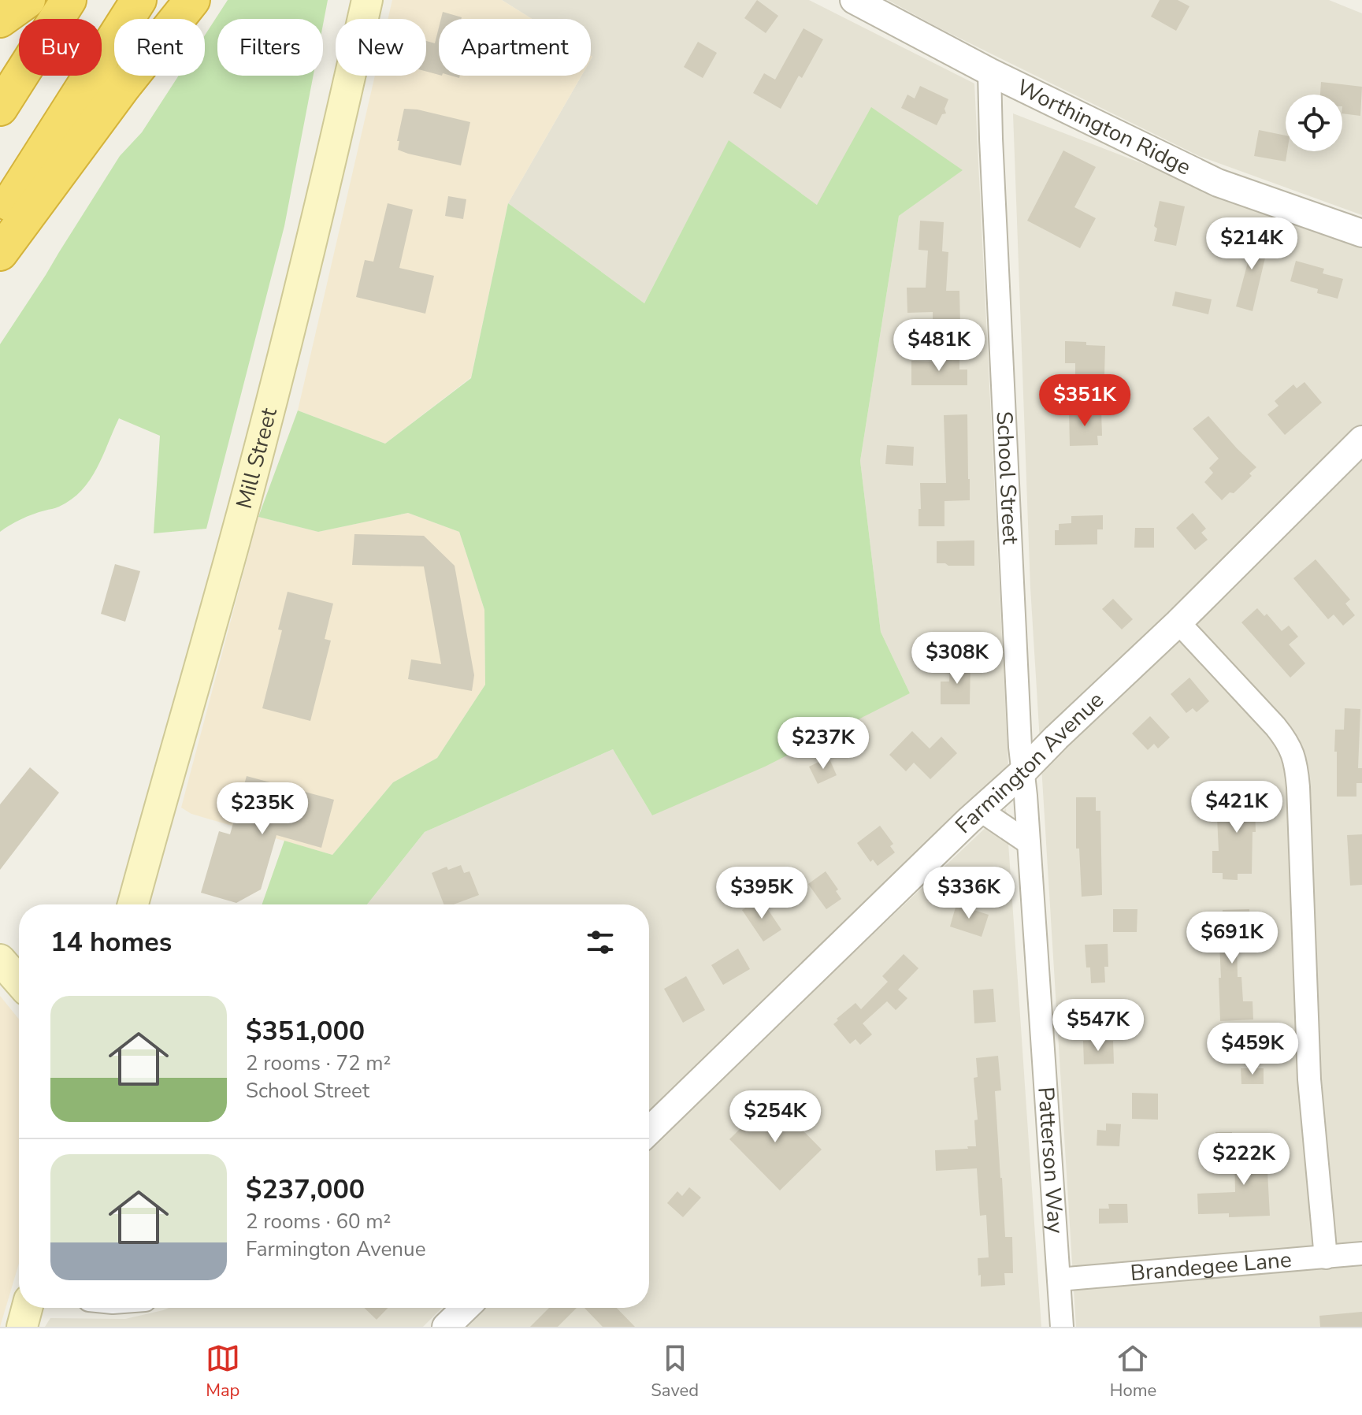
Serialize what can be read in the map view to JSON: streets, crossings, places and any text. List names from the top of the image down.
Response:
{
  "streets": {
    "main road": ["Mill Street"],
    "street": [
      "Worthington Ridge",
      "School Street",
      "Farmington Avenue",
      "Patterson Way",
      "Brandegee Lane"
    ]
  },
  "crossings": [
    ["Worthington Ridge", "School Street"],
    ["School Street", "Farmington Avenue"],
    ["School Street", "Patterson Way"],
    ["Farmington Avenue", "Patterson Way"],
    ["Patterson Way", "Brandegee Lane"]
  ],
  "page": {
    "chip": [
      "Buy",
      "Rent",
      "Filters",
      "New",
      "Apartment"
    ],
    "price": [
      "$214K",
      "$481K",
      "$351K",
      "$308K",
      "$237K",
      "$421K",
      "$235K",
      "$395K",
      "$336K",
      "$691K",
      "$547K",
      "$459K",
      "$254K",
      "$222K"
    ],
    "heading": "14 homes",
    "list": [
      {
        "name": "$351,000",
        "note": "2 rooms · 72 m² · School Street"
      },
      {
        "name": "$237,000",
        "note": "2 rooms · 60 m² · Farmington Avenue"
      }
    ],
    "tabs": ["Map", "Saved", "Home"]
  }
}
